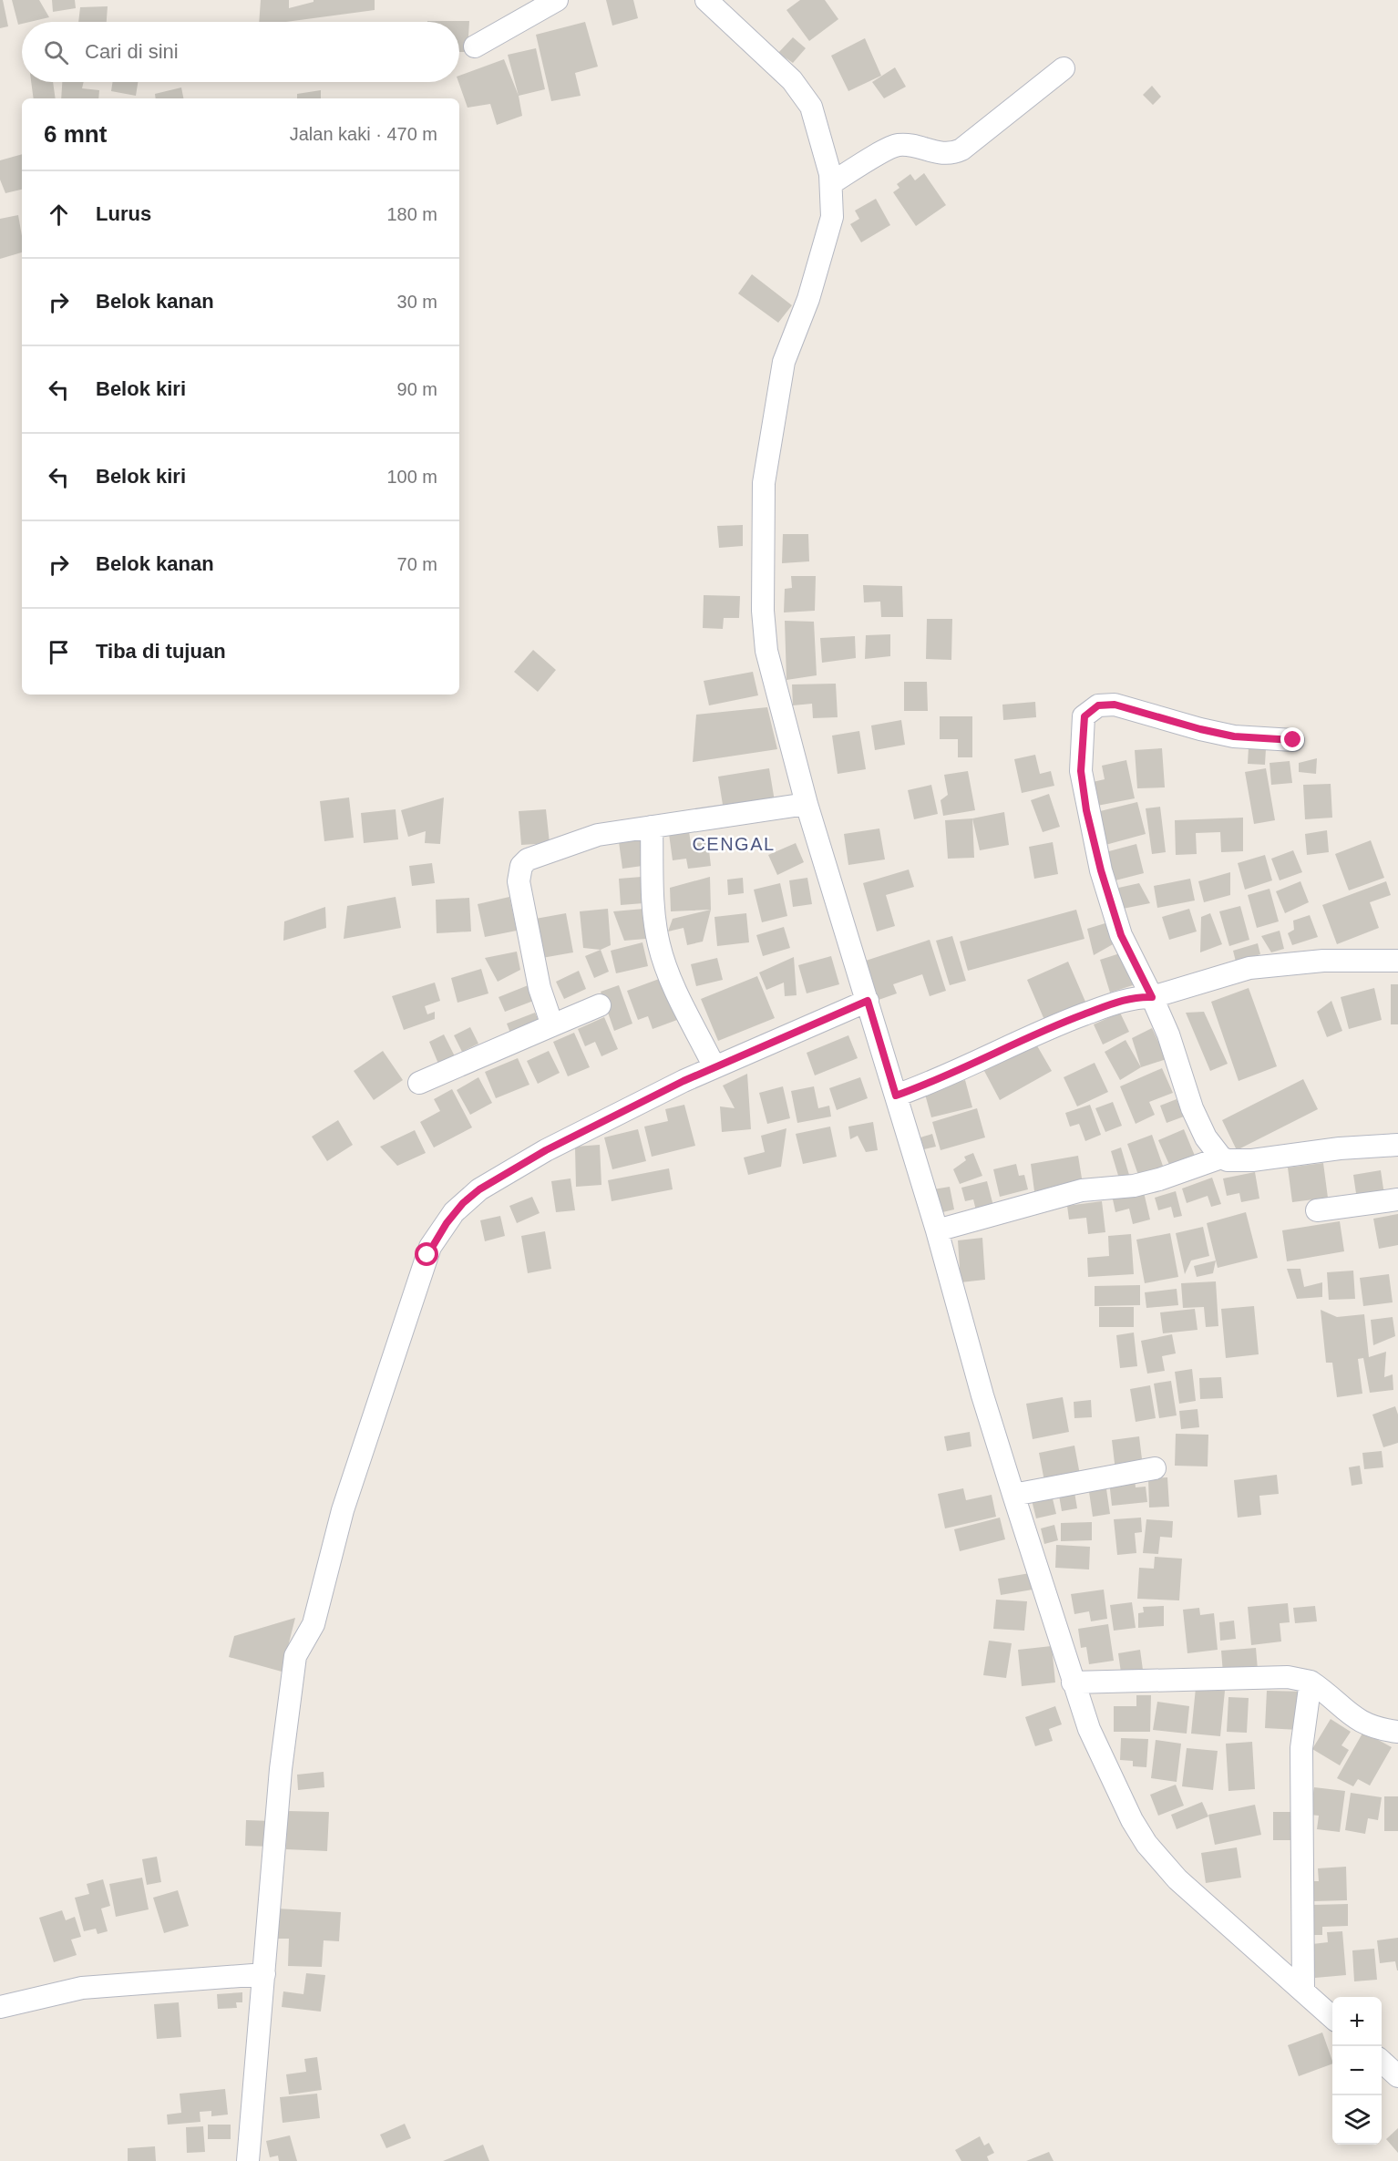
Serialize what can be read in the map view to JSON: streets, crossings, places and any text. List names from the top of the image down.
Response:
{
  "districts": ["CENGAL"],
  "page": {
    "search": "Cari di sini",
    "heading": ["6 mnt", "Jalan kaki · 470 m"],
    "list": [
      ["Lurus", "180 m"],
      ["Belok kanan", "30 m"],
      ["Belok kiri", "90 m"],
      ["Belok kiri", "100 m"],
      ["Belok kanan", "70 m"],
      "Tiba di tujuan"
    ],
    "map_buttons": ["+", "−"]
  }
}
